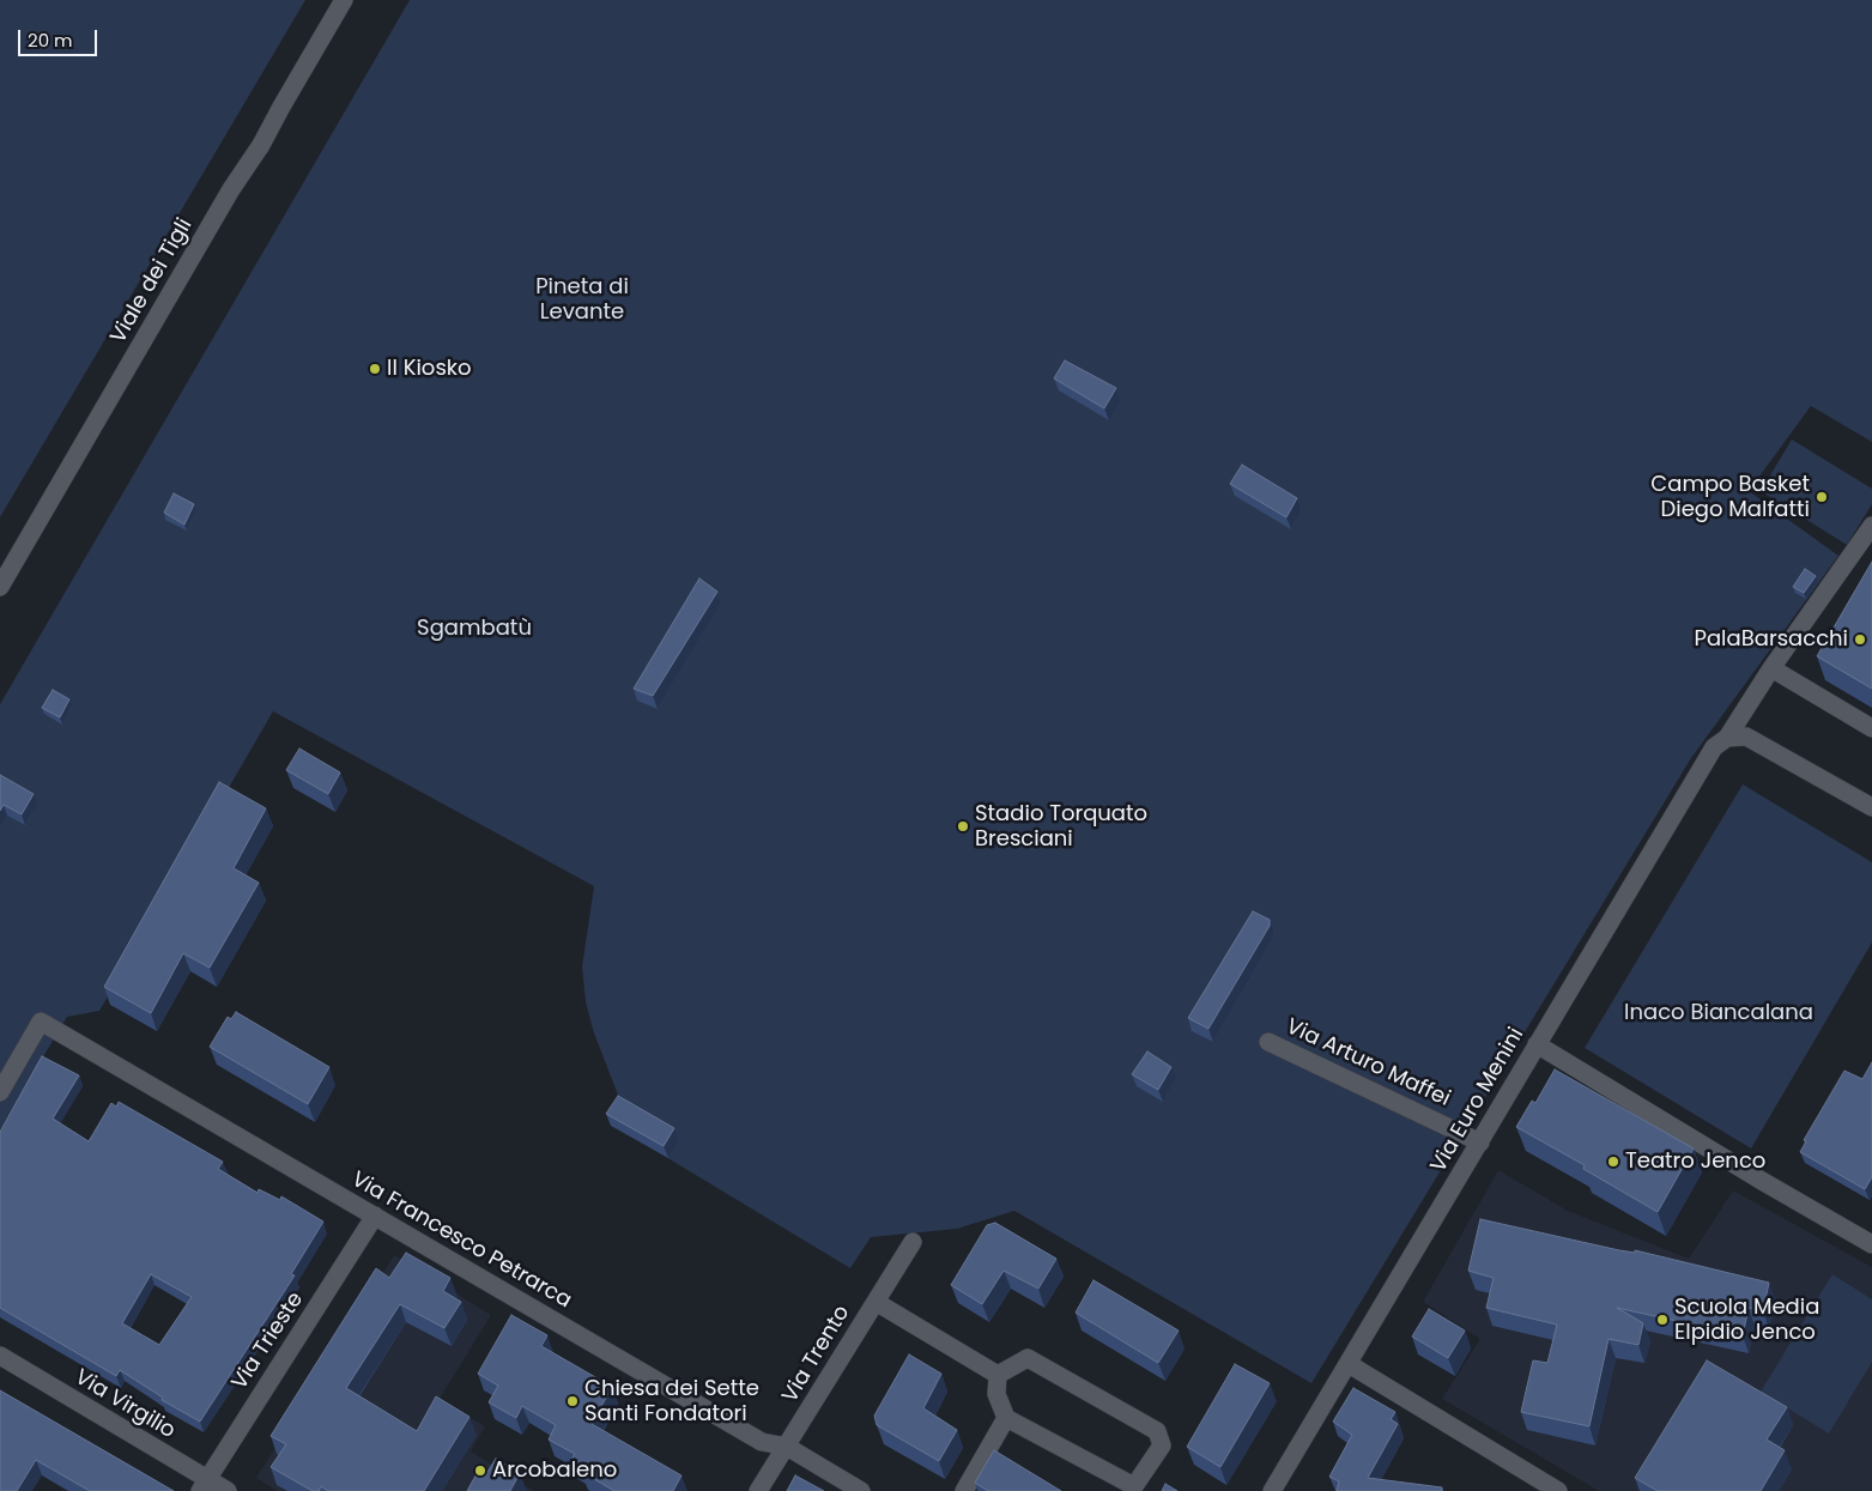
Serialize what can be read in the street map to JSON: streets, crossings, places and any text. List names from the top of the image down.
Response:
{
  "streets": {
    "street": [
      "Viale dei Tigli",
      "Via Arturo Maffei",
      "Via Euro Menini",
      "Via Francesco Petrarca",
      "Via Trieste",
      "Via Trento",
      "Via Virgilio"
    ]
  },
  "crossings": [
    ["Via Arturo Maffei", "Via Euro Menini"],
    ["Via Francesco Petrarca", "Via Trieste"],
    ["Via Francesco Petrarca", "Via Trento"],
    ["Via Trieste", "Via Virgilio"]
  ],
  "parks": ["Pineta di Levante", "Sgambatù", "Inaco Biancalana"],
  "places": [
    "Il Kiosko",
    "Campo Basket Diego Malfatti",
    "PalaBarsacchi",
    "Stadio Torquato Bresciani",
    "Teatro Jenco",
    "Scuola Media Elpidio Jenco",
    "Chiesa dei Sette Santi Fondatori",
    "Arcobaleno"
  ],
  "scale_bar": "20 m"
}
